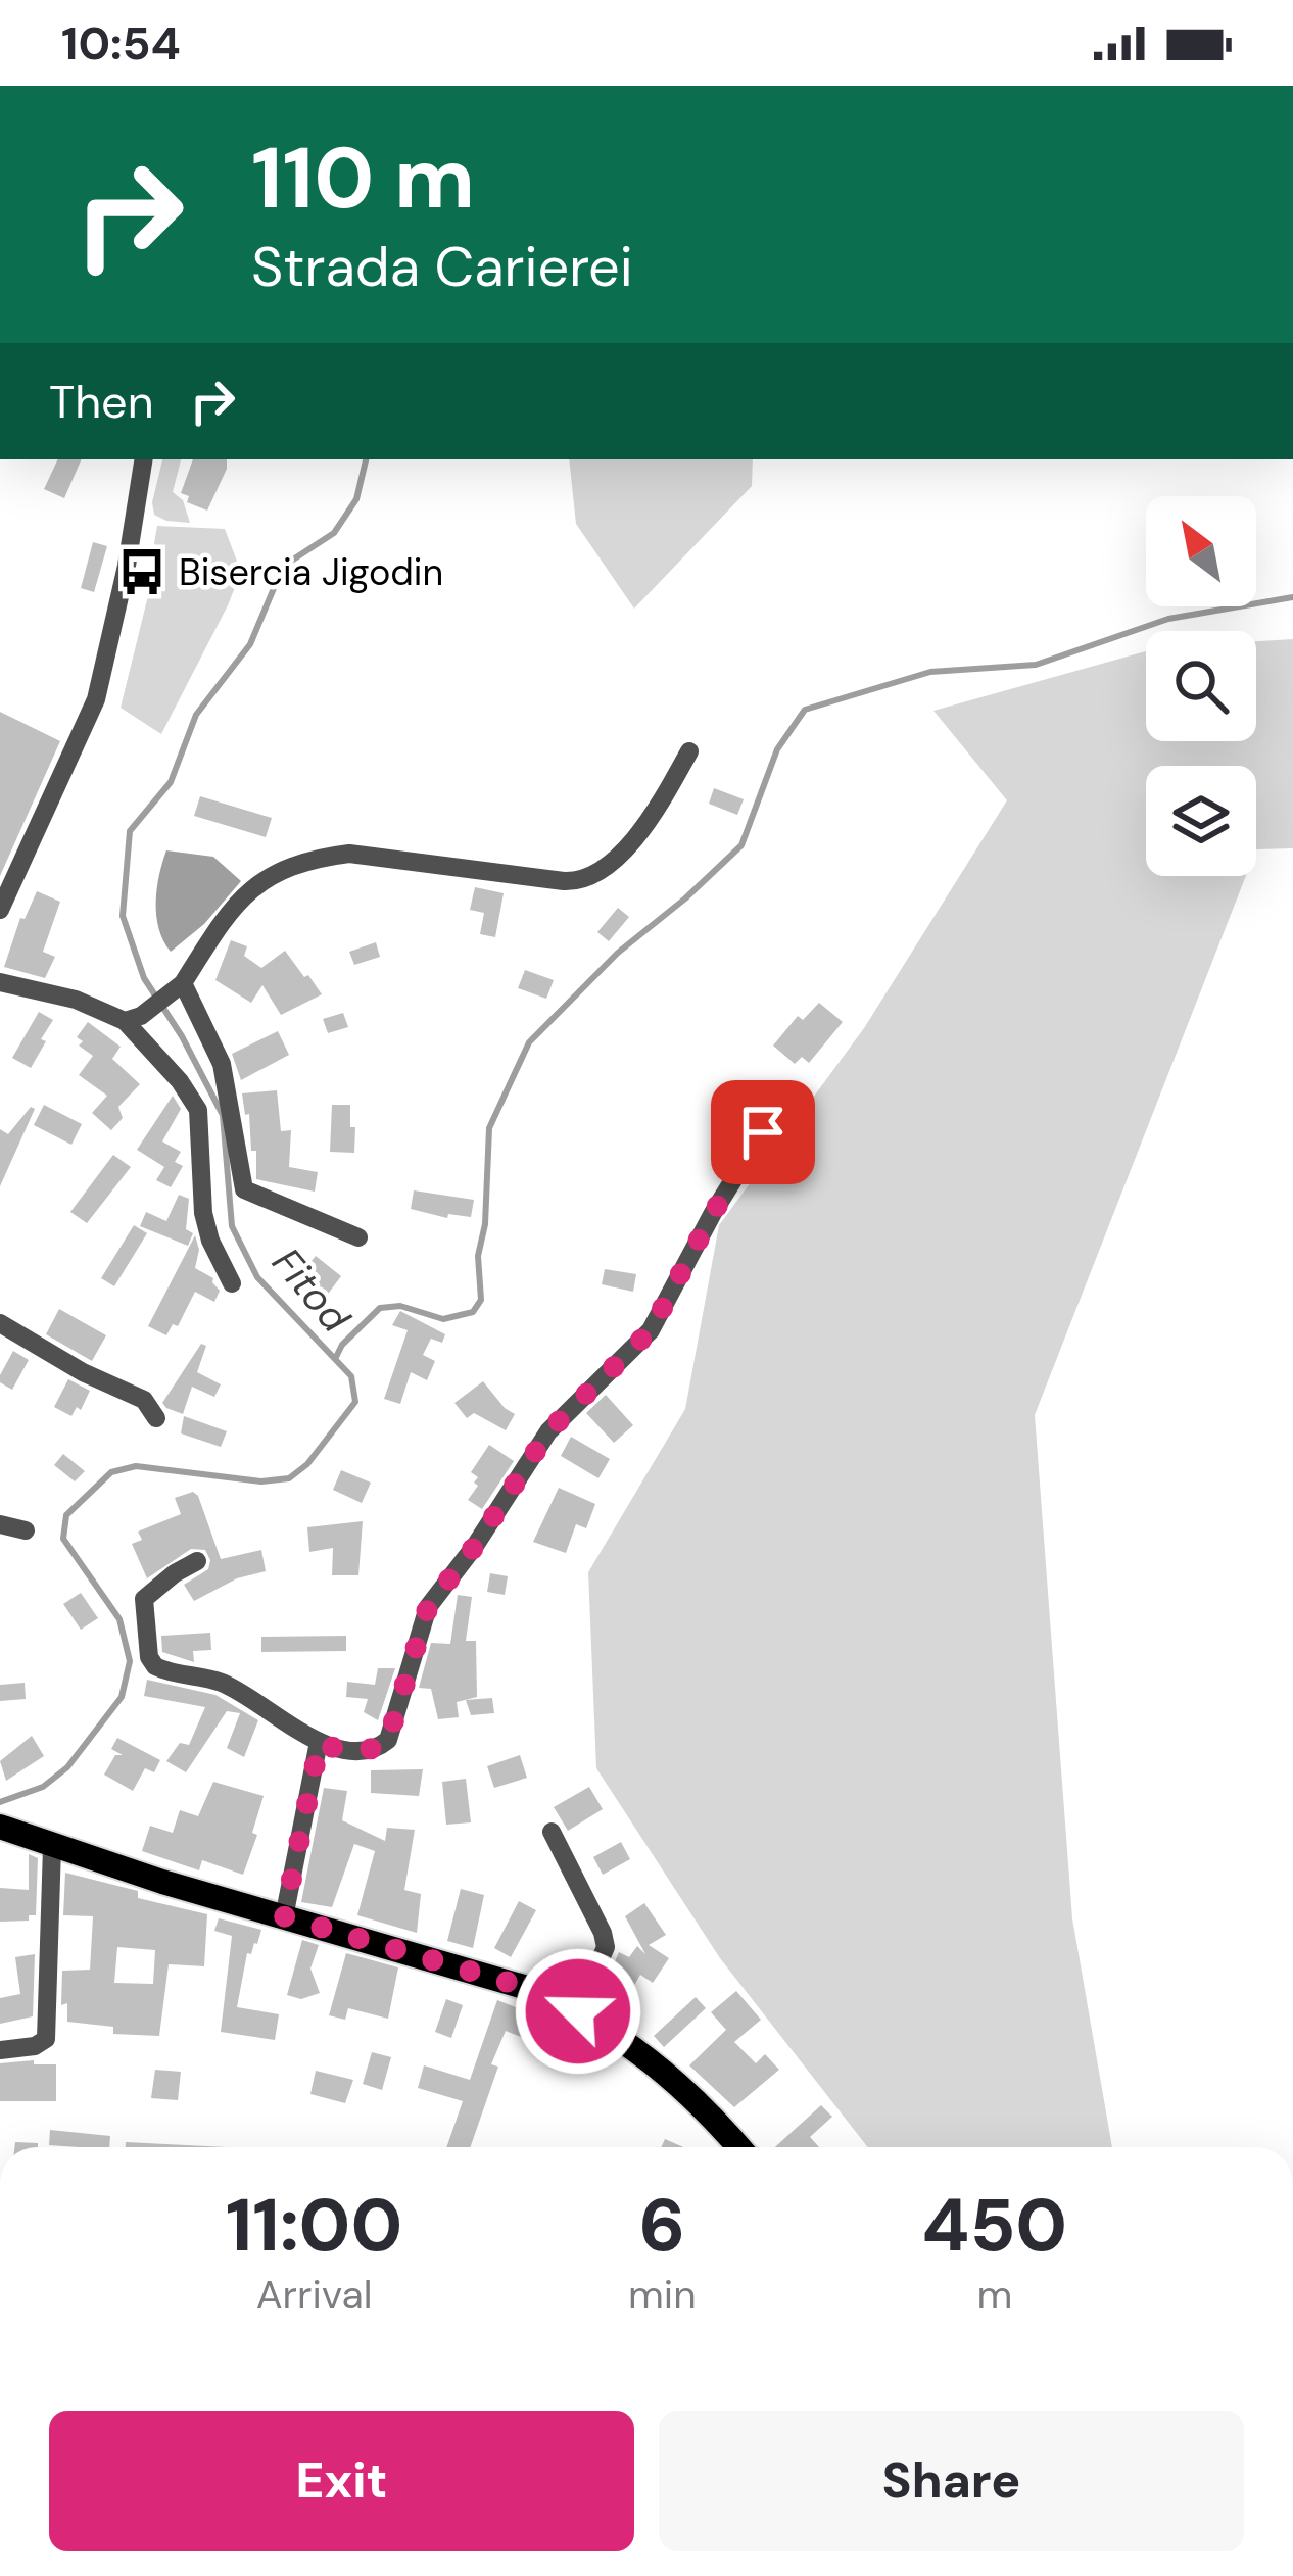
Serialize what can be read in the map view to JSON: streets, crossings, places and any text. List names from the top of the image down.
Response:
{
  "water": ["Fitod"],
  "places": {
    "bus stop": ["Bisercia Jigodin"]
  },
  "north": "top left",
  "page": {
    "status": "10:54",
    "turn": ["110 m", "Strada Carierei"],
    "then": "Then",
    "eta": [
      "11:00",
      "Arrival",
      "6",
      "min",
      "450",
      "m"
    ],
    "buttons": ["Exit", "Share"]
  }
}
